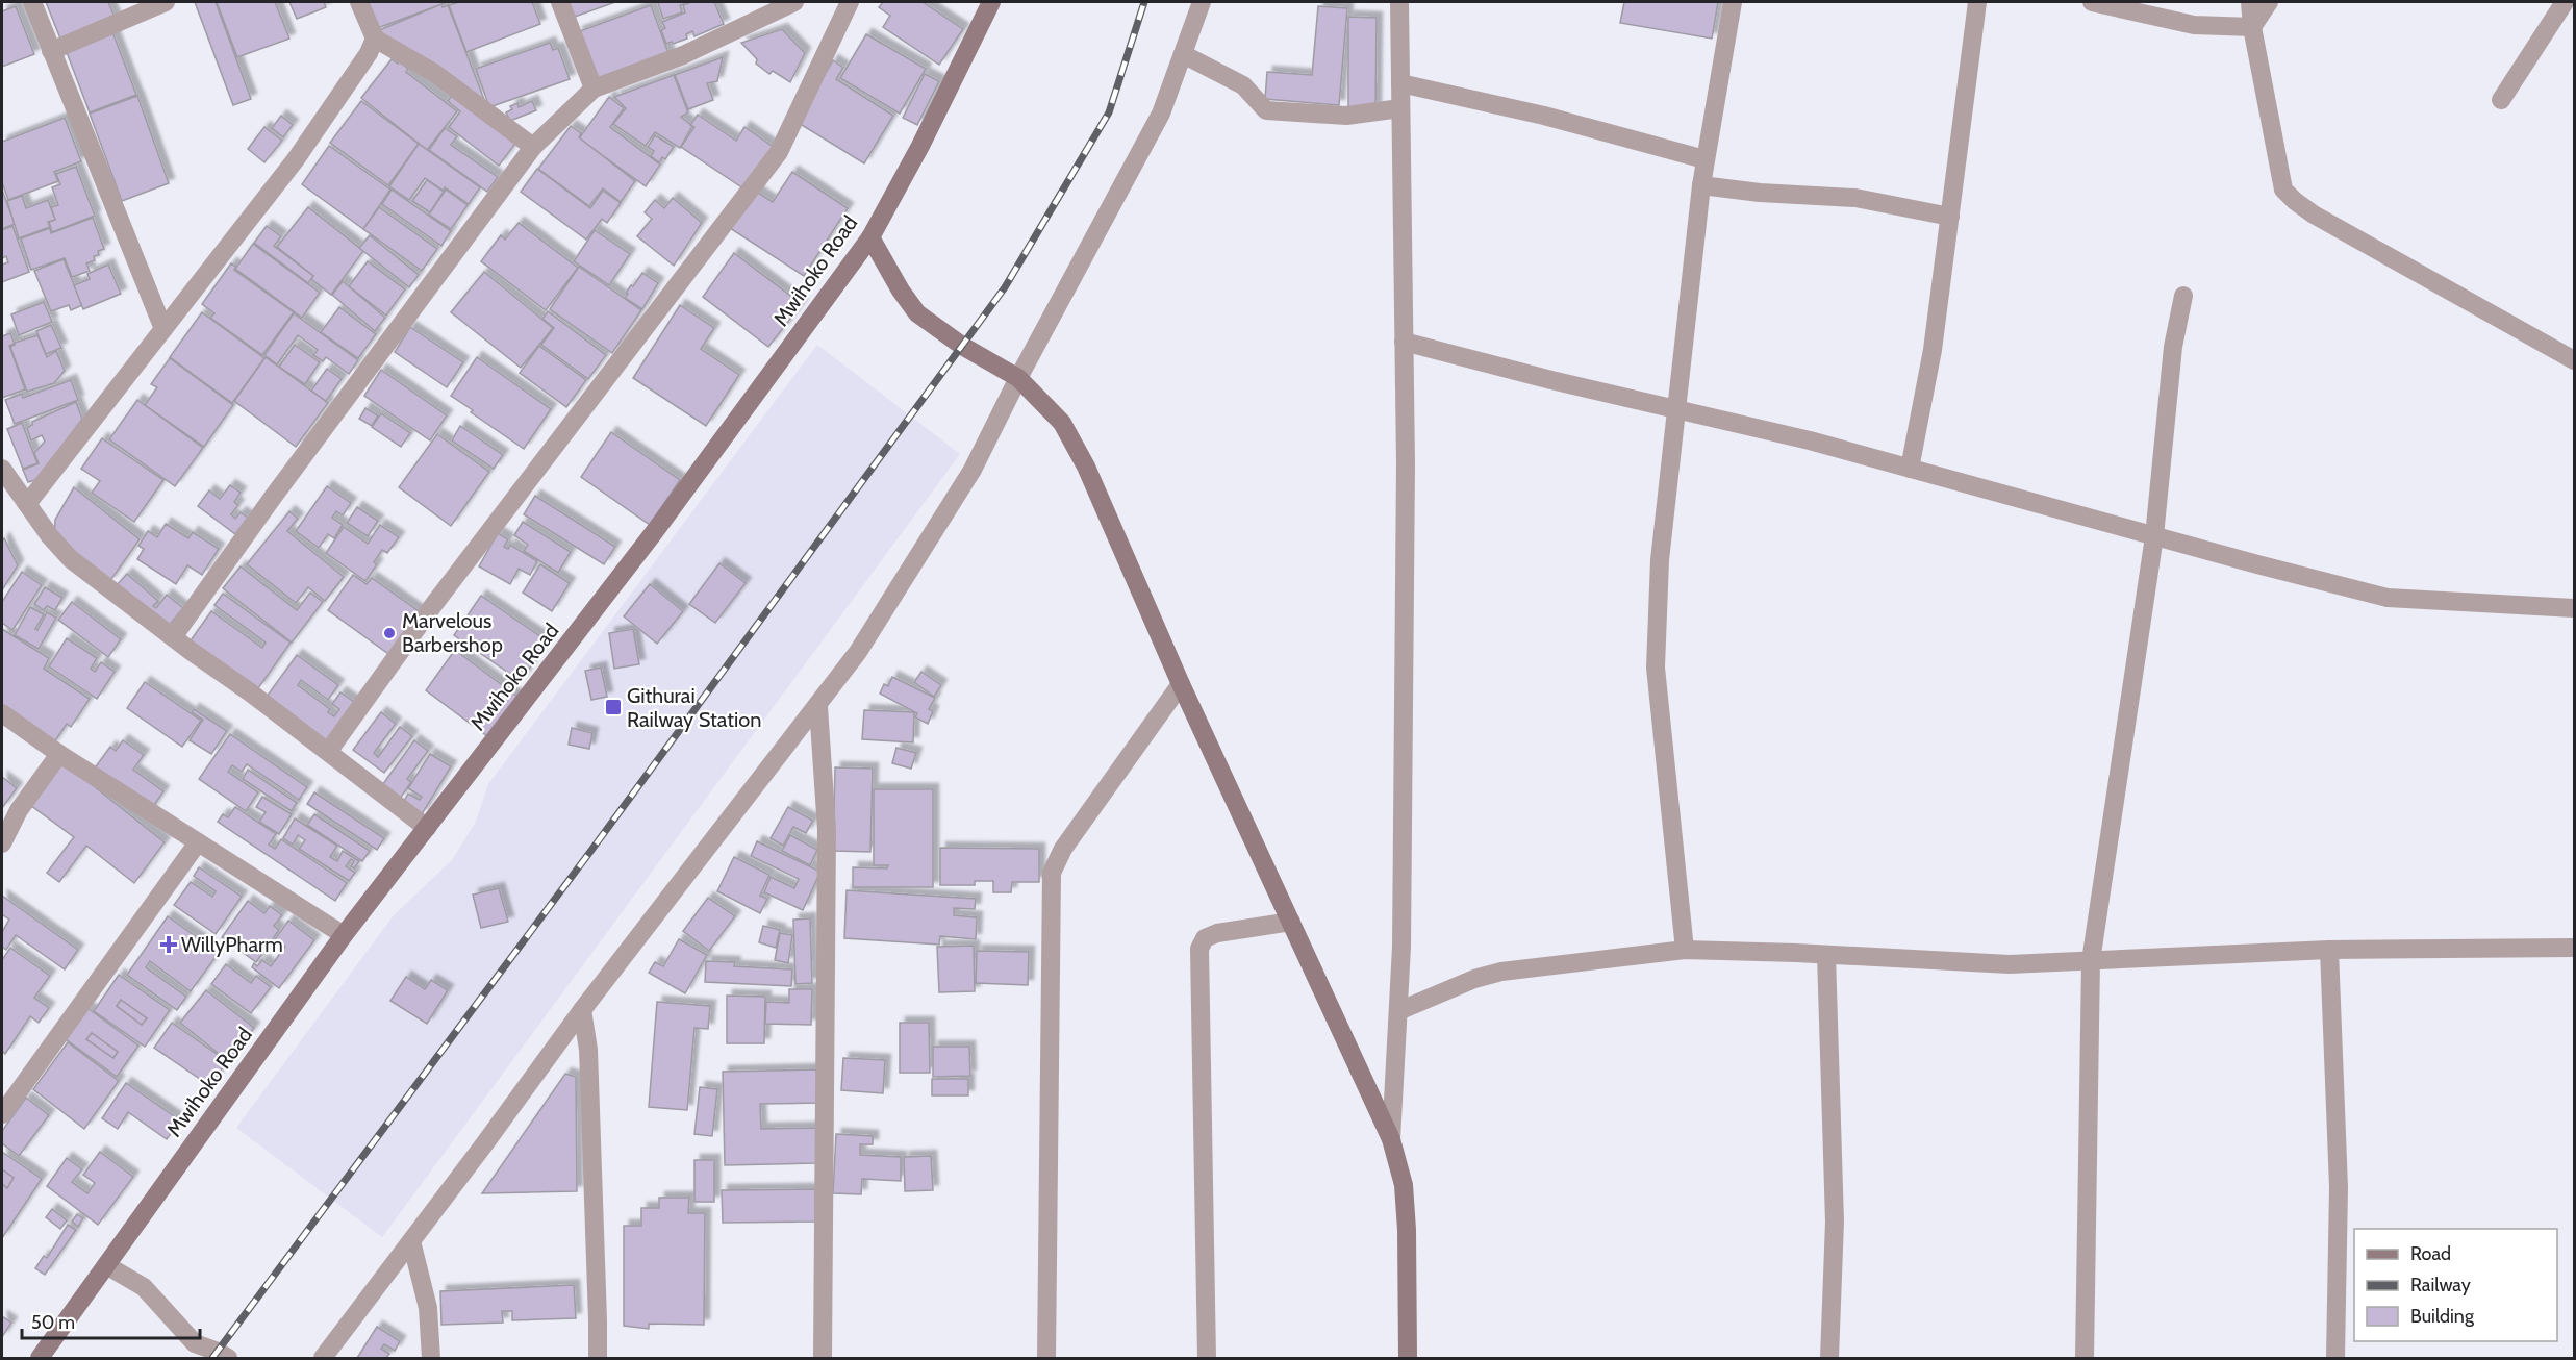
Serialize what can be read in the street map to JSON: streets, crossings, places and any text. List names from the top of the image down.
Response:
{
  "streets": {
    "street": ["Mwihoko Road"]
  },
  "places": {
    "other": ["Marvelous Barbershop"],
    "transit": ["Githurai Railway Station"],
    "health": ["WillyPharm"]
  },
  "legend": ["Road", "Railway", "Building"],
  "scale_bar": "50 m"
}
